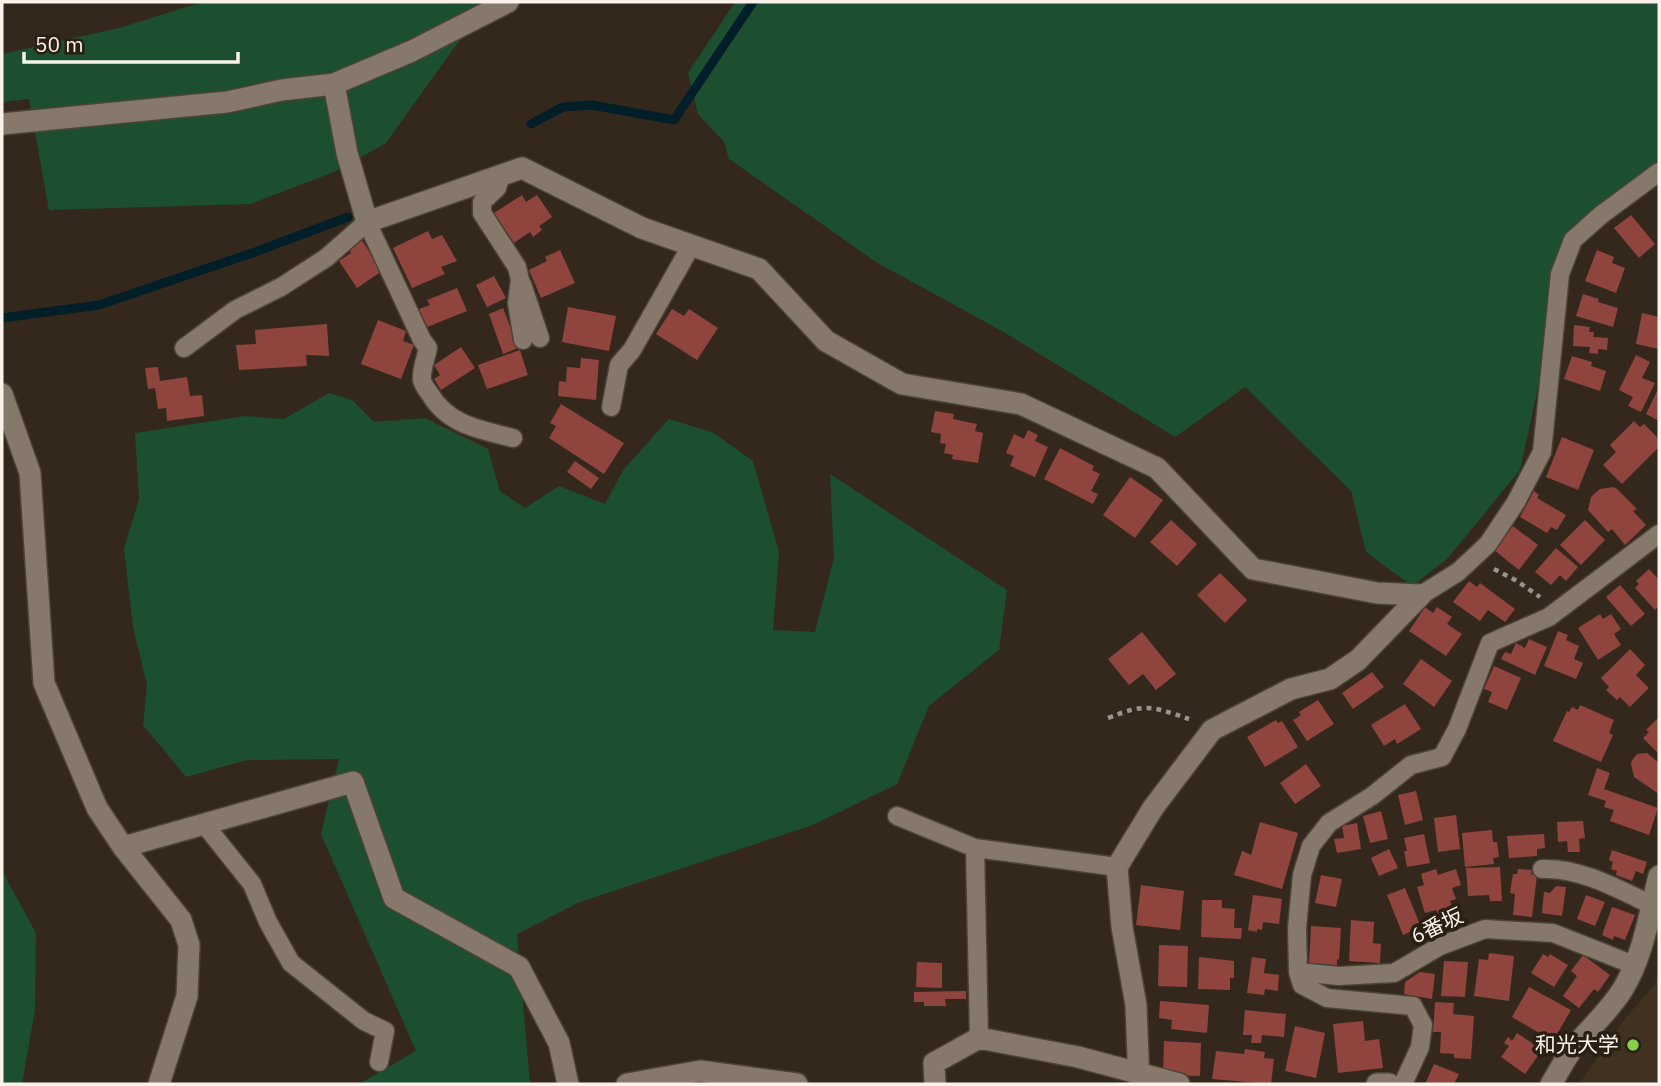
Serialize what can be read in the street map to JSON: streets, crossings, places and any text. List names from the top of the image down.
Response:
{
  "streets": {
    "lane": ["6番坂"]
  },
  "places": ["和光大学"],
  "scale_bar": "50 m"
}
